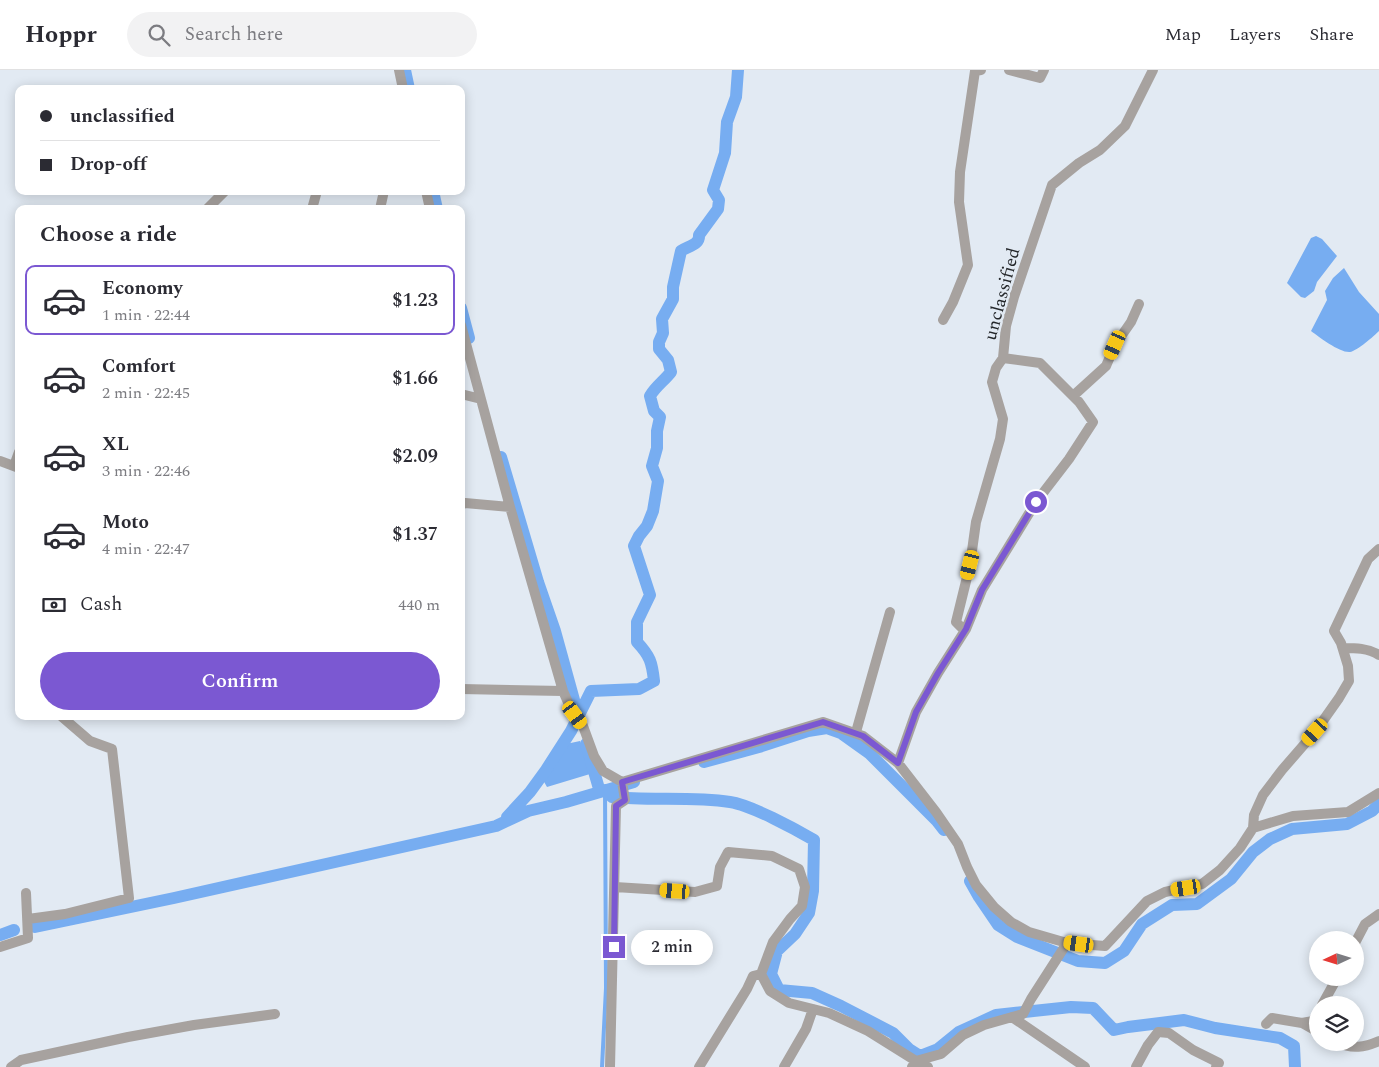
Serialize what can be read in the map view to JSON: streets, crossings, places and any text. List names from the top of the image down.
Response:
{
  "streets": {
    "street": ["unclassified"]
  },
  "north": "left",
  "page": {
    "header": "Hoppr",
    "search": "Search here",
    "nav": ["Map", "Layers", "Share"],
    "banner": ["unclassified", "Drop-off"],
    "heading": "Choose a ride",
    "list": [
      {
        "name": "Economy",
        "note": "1 min · 22:44",
        "value": "$1.23"
      },
      {
        "name": "Comfort",
        "note": "2 min · 22:45",
        "value": "$1.66"
      },
      {
        "name": "XL",
        "note": "3 min · 22:46",
        "value": "$2.09"
      },
      {
        "name": "Moto",
        "note": "4 min · 22:47",
        "value": "$1.37"
      }
    ],
    "pay": ["Cash", "440 m"],
    "buttons": "Confirm",
    "bubble": "2 min"
  }
}
